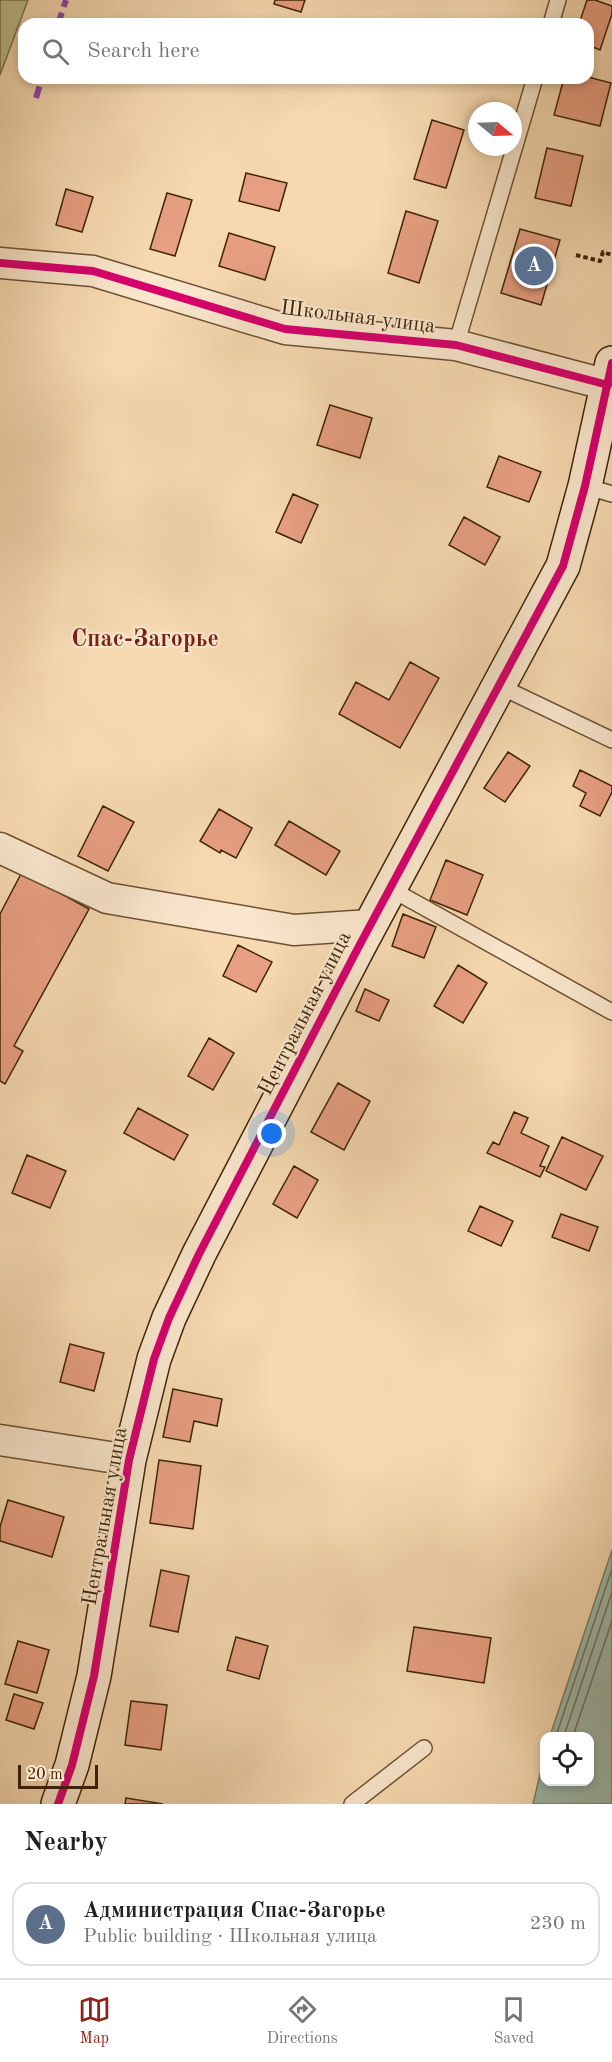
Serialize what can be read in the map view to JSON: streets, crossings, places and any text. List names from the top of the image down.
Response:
{
  "streets": {
    "street": ["Школьная улица", "Центральная улица"]
  },
  "crossings": [
    ["Школьная улица", "Центральная улица"]
  ],
  "districts": ["Спас-Загорье"],
  "scale_bar": "20 m",
  "north": "right",
  "page": {
    "search": "Search here",
    "pins": "A",
    "scale": "20 m",
    "heading": "Nearby",
    "list": [
      {
        "mark": "A",
        "name": "Администрация Спас-Загорье",
        "note": "Public building · Школьная улица",
        "value": "230 m"
      }
    ],
    "nav": ["Map", "Directions", "Saved"]
  }
}
